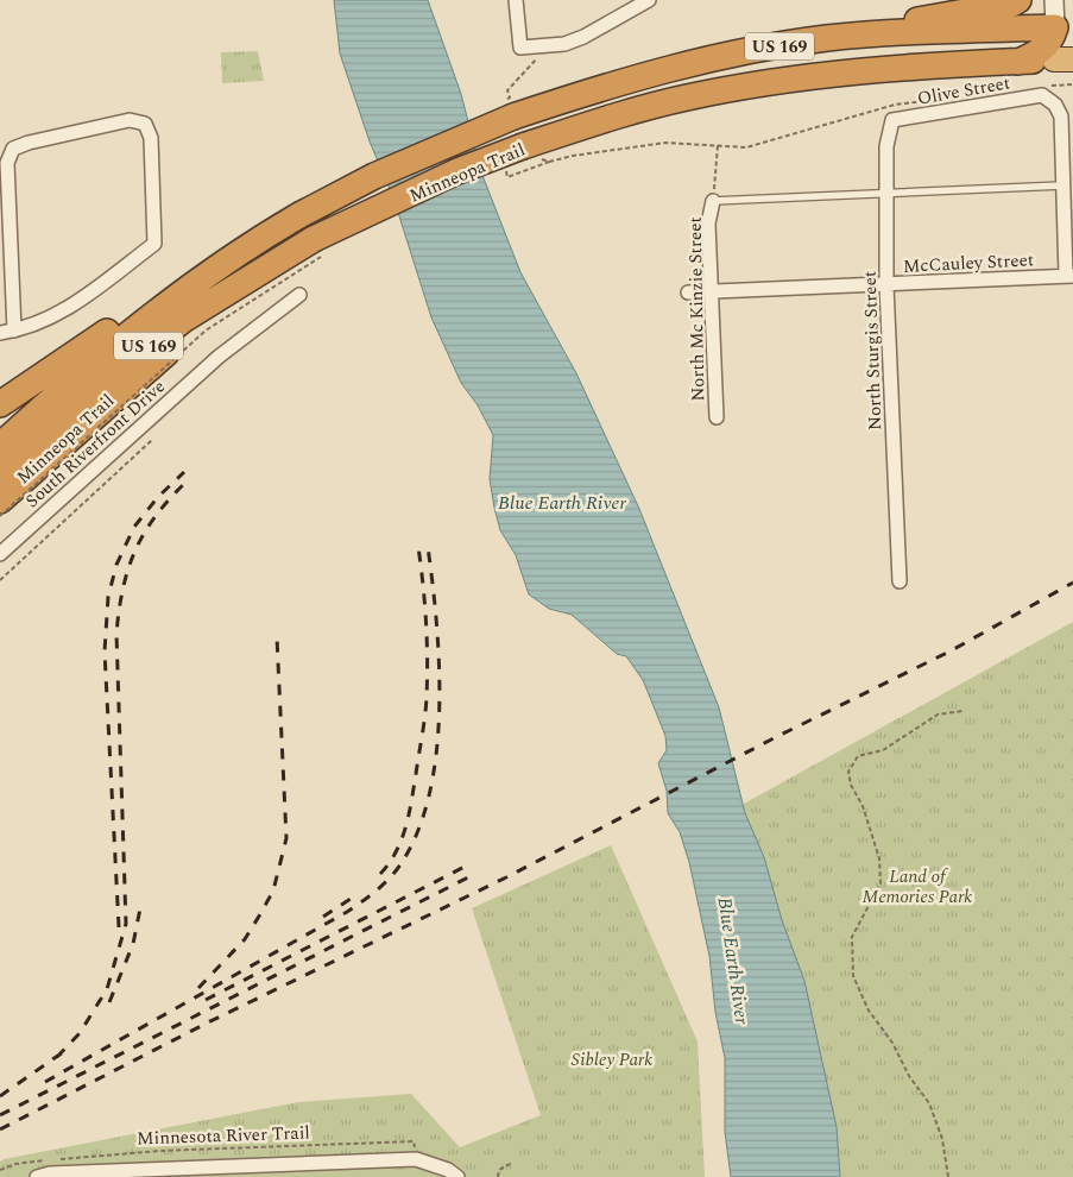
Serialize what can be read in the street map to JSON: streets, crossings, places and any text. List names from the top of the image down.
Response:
{
  "streets": {
    "highway": ["US 169"],
    "street": [
      "Olive Street",
      "McCauley Street",
      "North Mc Kinzie Street",
      "North Sturgis Street",
      "South Riverfront Drive"
    ],
    "path": ["Minneopa Trail", "Minnesota River Trail"]
  },
  "crossings": [
    ["US 169", "Minneopa Trail"],
    ["Olive Street", "North Sturgis Street"],
    ["McCauley Street", "North Mc Kinzie Street"],
    ["McCauley Street", "North Sturgis Street"]
  ],
  "water": ["Blue Earth River"],
  "parks": ["Land of Memories Park", "Sibley Park"]
}
